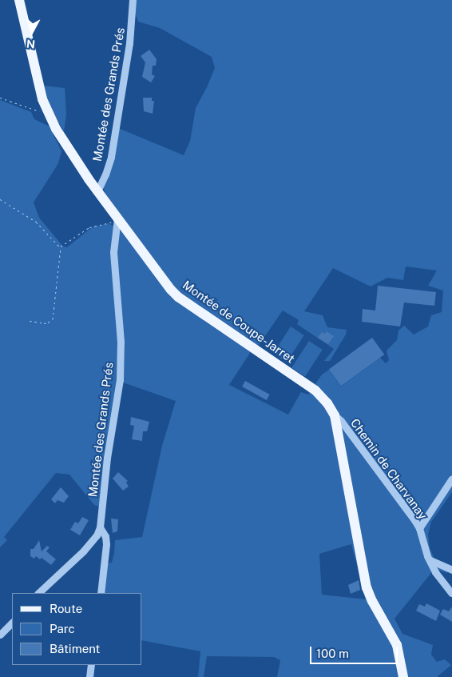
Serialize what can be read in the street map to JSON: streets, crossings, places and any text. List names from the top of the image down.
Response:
{
  "streets": {
    "main road": ["Montée de Coupe-Jarret"],
    "street": ["Montée des Grands Prés", "Chemin de Charvanay"]
  },
  "crossings": [
    ["Montée des Grands Prés", "Montée de Coupe-Jarret"],
    ["Montée de Coupe-Jarret", "Chemin de Charvanay"]
  ],
  "legend": ["Route", "Parc", "Bâtiment"],
  "scale_bar": "100 m",
  "north": "bottom"
}
